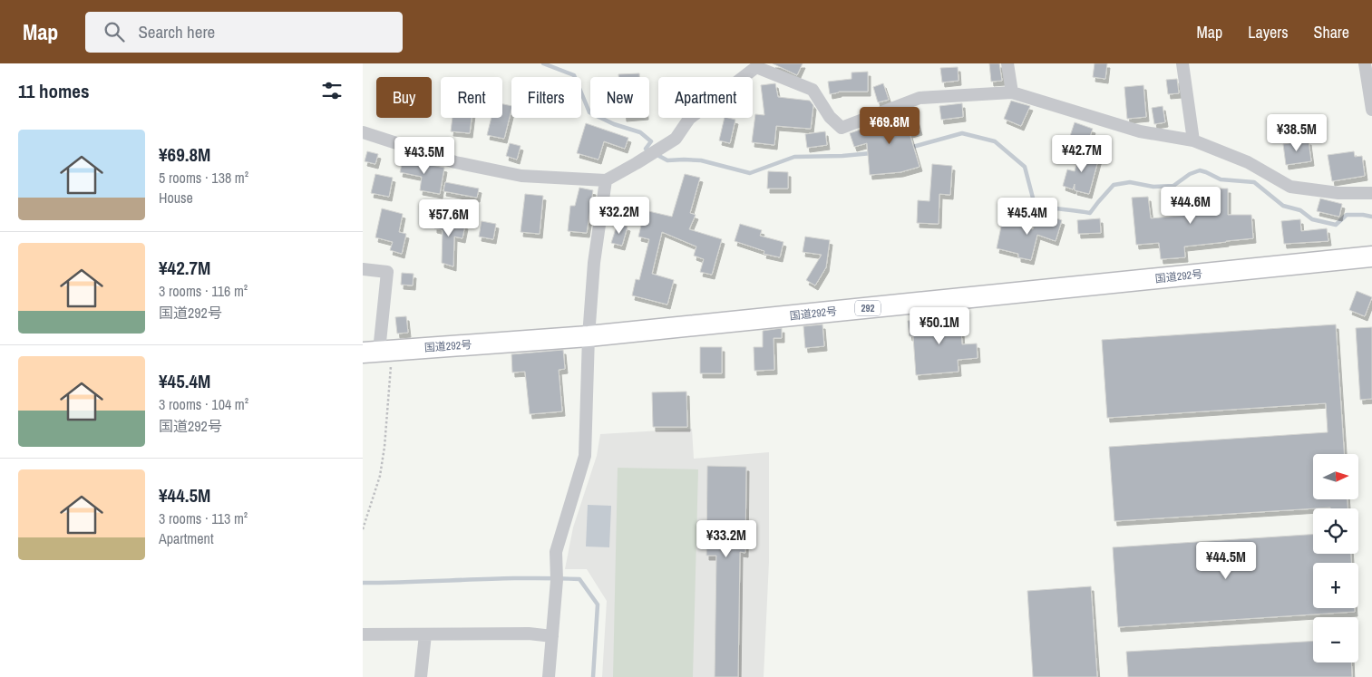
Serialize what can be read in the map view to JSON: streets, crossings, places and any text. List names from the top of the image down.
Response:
{
  "streets": {
    "highway": ["国道292号", "292"]
  },
  "north": "right",
  "page": {
    "header": "Map",
    "search": "Search here",
    "nav": ["Map", "Layers", "Share"],
    "heading": "11 homes",
    "chip": [
      "Buy",
      "Rent",
      "Filters",
      "New",
      "Apartment"
    ],
    "price": [
      "¥69.8M",
      "¥38.5M",
      "¥42.7M",
      "¥43.5M",
      "¥44.6M",
      "¥32.2M",
      "¥45.4M",
      "¥57.6M",
      "¥50.1M",
      "¥33.2M",
      "¥44.5M"
    ],
    "list": [
      {
        "name": "¥69.8M",
        "note": "5 rooms · 138 m² · House"
      },
      {
        "name": "¥42.7M",
        "note": "3 rooms · 116 m² · 国道292号"
      },
      {
        "name": "¥45.4M",
        "note": "3 rooms · 104 m² · 国道292号"
      },
      {
        "name": "¥44.5M",
        "note": "3 rooms · 113 m² · Apartment"
      }
    ],
    "map_buttons": ["+", "−"]
  }
}
